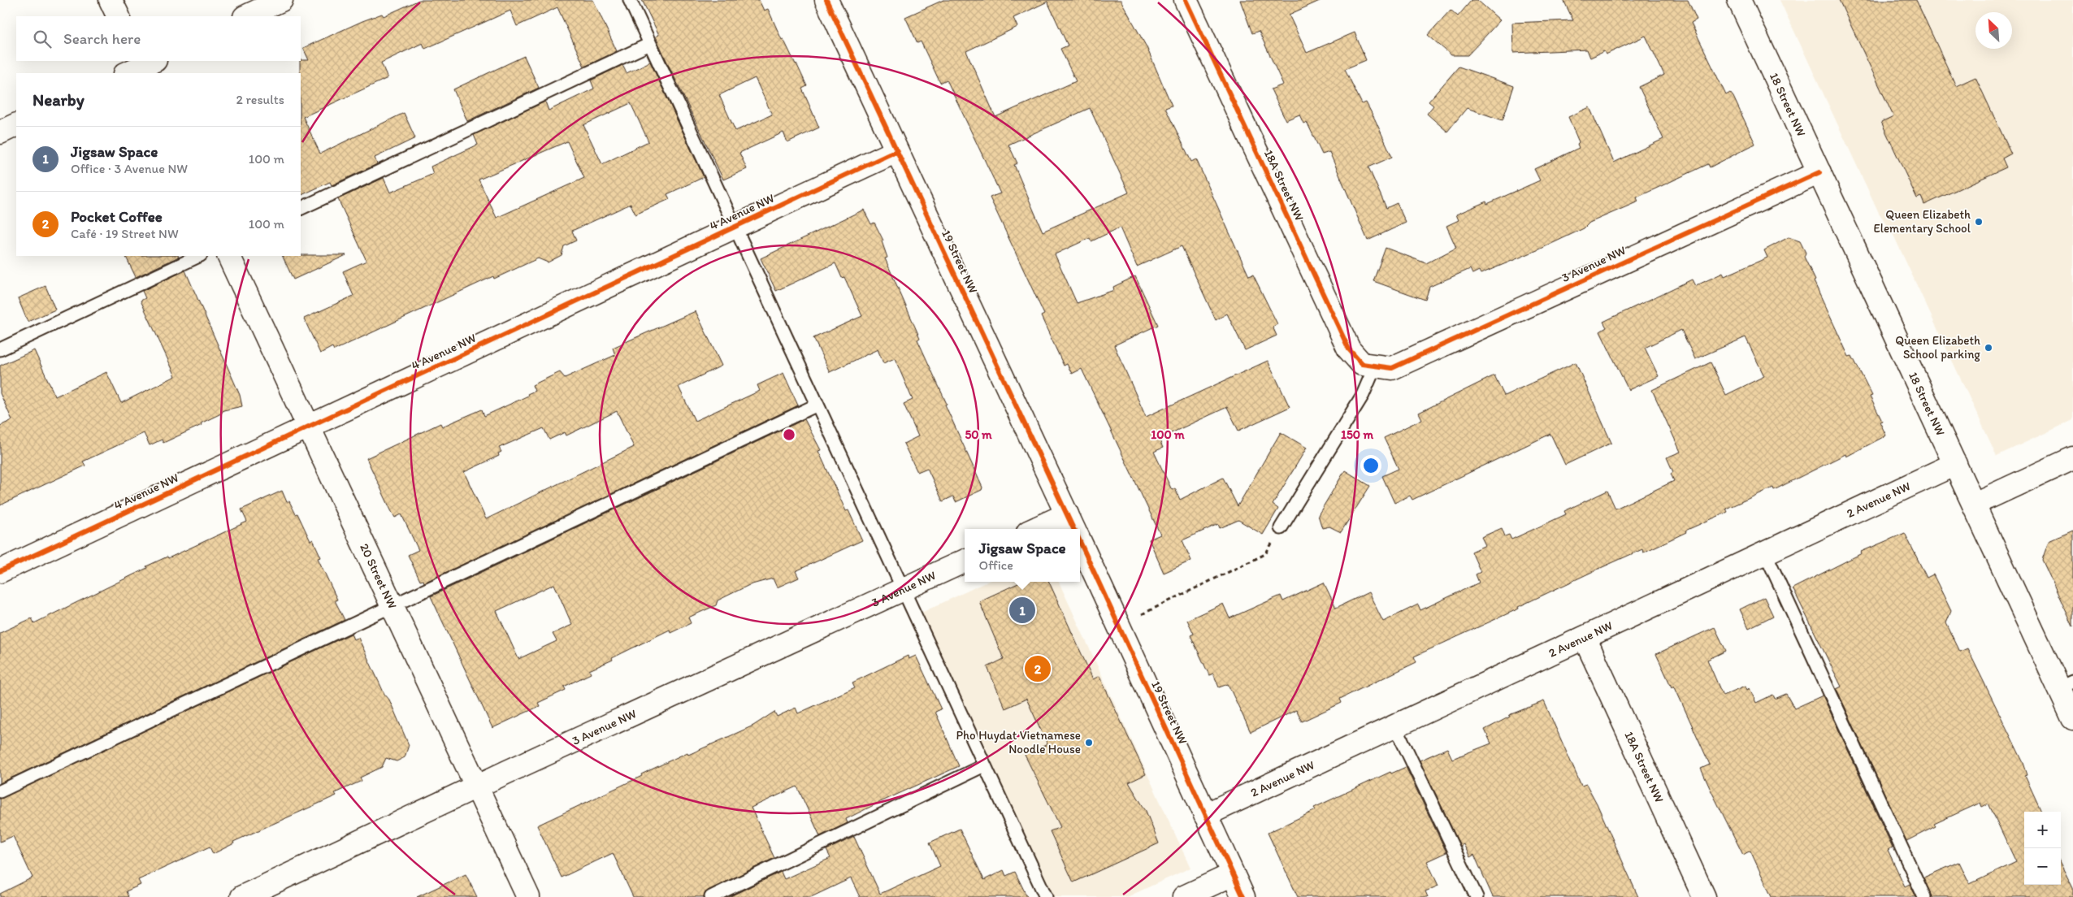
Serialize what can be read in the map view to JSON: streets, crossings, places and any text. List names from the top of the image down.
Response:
{
  "streets": {
    "street": [
      "18 Street NW",
      "18A Street NW",
      "4 Avenue NW",
      "19 Street NW",
      "3 Avenue NW",
      "2 Avenue NW",
      "20 Street NW"
    ]
  },
  "crossings": [
    ["18 Street NW", "3 Avenue NW"],
    ["18 Street NW", "2 Avenue NW"],
    ["18A Street NW", "3 Avenue NW"],
    ["18A Street NW", "2 Avenue NW"],
    ["4 Avenue NW", "19 Street NW"],
    ["4 Avenue NW", "20 Street NW"],
    ["19 Street NW", "2 Avenue NW"],
    ["3 Avenue NW", "20 Street NW"]
  ],
  "places": ["Queen Elizabeth Elementary School", "Queen Elizabeth School parking", "Pho Huydat Vietnamese Noodle House"],
  "north": "top left",
  "page": {
    "search": "Search here",
    "heading": ["Nearby", "2 results"],
    "list": [
      {
        "mark": "1",
        "name": "Jigsaw Space",
        "note": "Office · 3 Avenue NW",
        "value": "100 m"
      },
      {
        "mark": "2",
        "name": "Pocket Coffee",
        "note": "Café · 19 Street NW",
        "value": "100 m"
      }
    ],
    "popup": ["Jigsaw Space", "Office"],
    "pins": ["1", "2"],
    "map_buttons": ["+", "−"]
  },
  "rings": ["50 m", "100 m", "150 m"]
}
